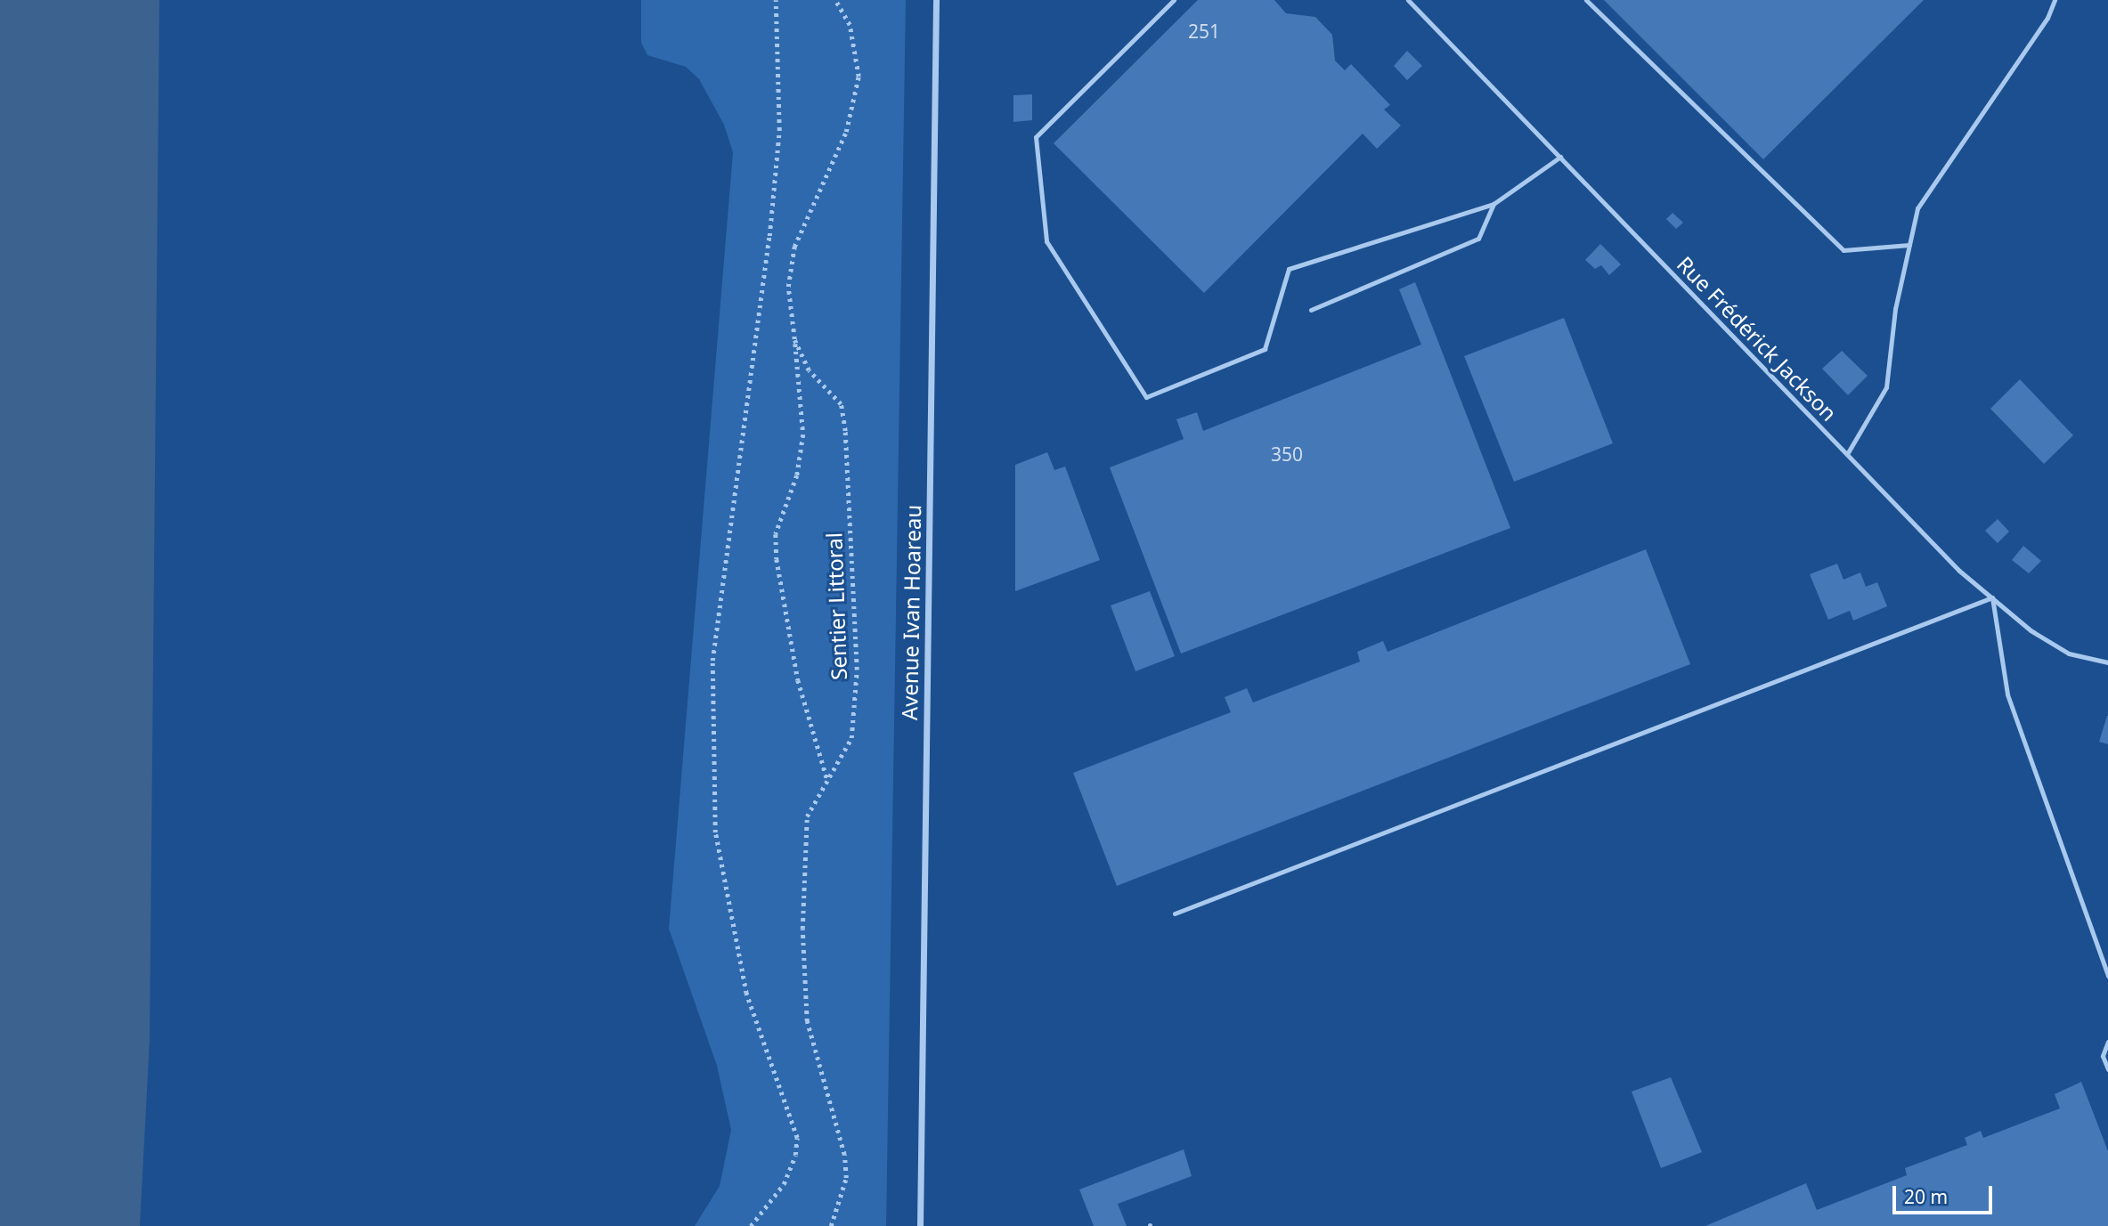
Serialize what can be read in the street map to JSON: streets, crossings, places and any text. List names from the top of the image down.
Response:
{
  "streets": {
    "street": ["Avenue Ivan Hoareau"],
    "lane": ["Rue Frédérick Jackson"],
    "path": ["Sentier Littoral"]
  },
  "house_numbers": ["251", "350"],
  "scale_bar": "20 m"
}
